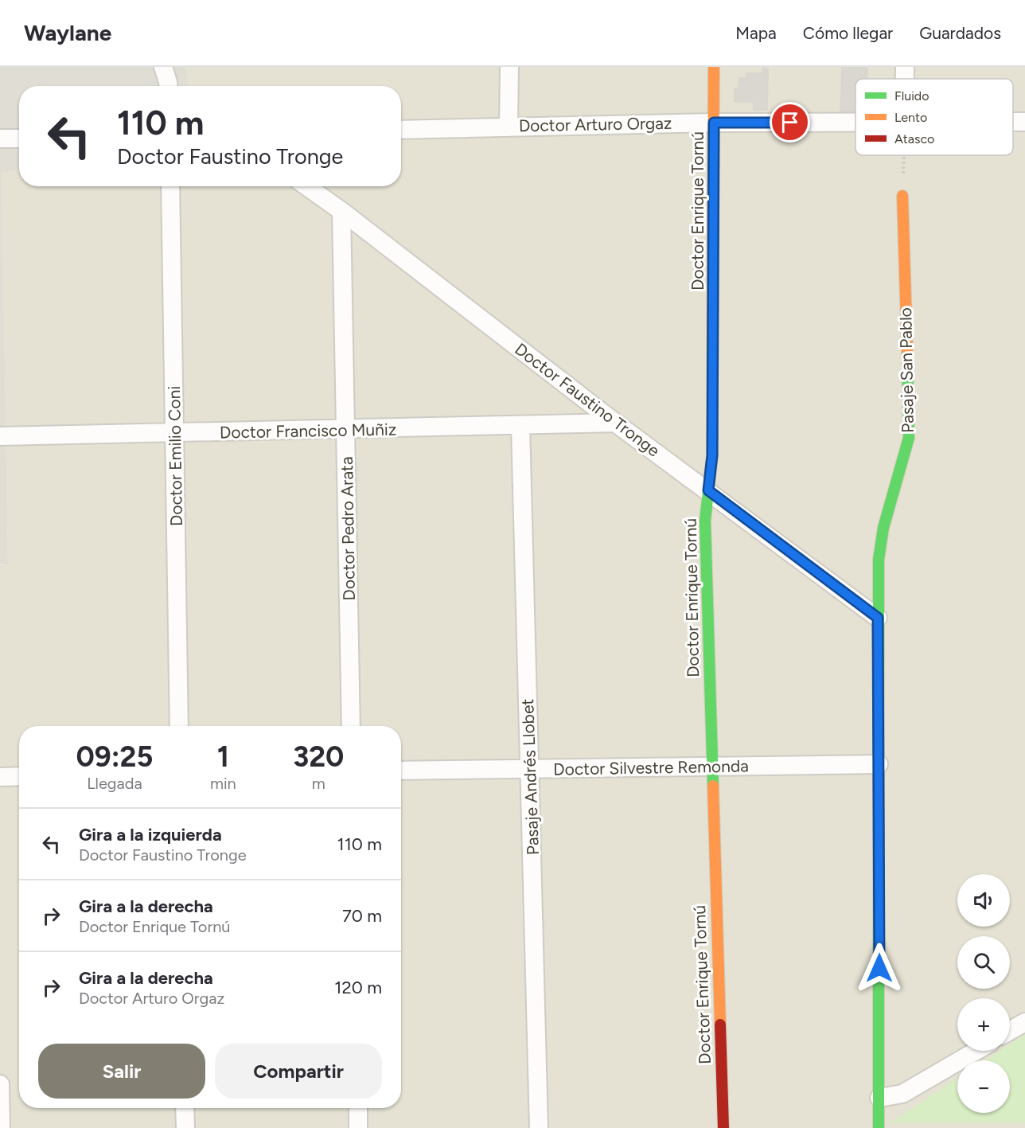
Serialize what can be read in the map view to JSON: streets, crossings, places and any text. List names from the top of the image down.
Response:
{
  "streets": {
    "street": [
      "Doctor Arturo Orgaz",
      "Doctor Enrique Tornú",
      "Pasaje San Pablo",
      "Doctor Faustino Tronge",
      "Doctor Francisco Muñiz",
      "Doctor Emilio Coni",
      "Doctor Pedro Arata",
      "Doctor Silvestre Remonda",
      "Pasaje Andrés Llobet"
    ]
  },
  "crossings": [
    ["Doctor Arturo Orgaz", "Doctor Enrique Tornú"],
    ["Doctor Enrique Tornú", "Doctor Faustino Tronge"],
    ["Doctor Enrique Tornú", "Doctor Silvestre Remonda"],
    ["Pasaje San Pablo", "Doctor Faustino Tronge"],
    ["Pasaje San Pablo", "Doctor Silvestre Remonda"],
    ["Doctor Faustino Tronge", "Doctor Francisco Muñiz"],
    ["Doctor Faustino Tronge", "Doctor Pedro Arata"],
    ["Doctor Francisco Muñiz", "Doctor Emilio Coni"],
    ["Doctor Francisco Muñiz", "Doctor Pedro Arata"],
    ["Doctor Francisco Muñiz", "Pasaje Andrés Llobet"],
    ["Doctor Silvestre Remonda", "Pasaje Andrés Llobet"]
  ],
  "legend": ["Fluido", "Lento", "Atasco"],
  "page": {
    "header": "Waylane",
    "nav": ["Mapa", "Cómo llegar", "Guardados"],
    "turn": ["110 m", "Doctor Faustino Tronge"],
    "eta": [
      "09:25",
      "Llegada",
      "1",
      "min",
      "320",
      "m"
    ],
    "list": [
      {
        "name": "Gira a la izquierda",
        "note": "Doctor Faustino Tronge",
        "value": "110 m"
      },
      {
        "name": "Gira a la derecha",
        "note": "Doctor Enrique Tornú",
        "value": "70 m"
      },
      {
        "name": "Gira a la derecha",
        "note": "Doctor Arturo Orgaz",
        "value": "120 m"
      }
    ],
    "map_buttons": ["+", "−"],
    "buttons": ["Salir", "Compartir"]
  }
}
